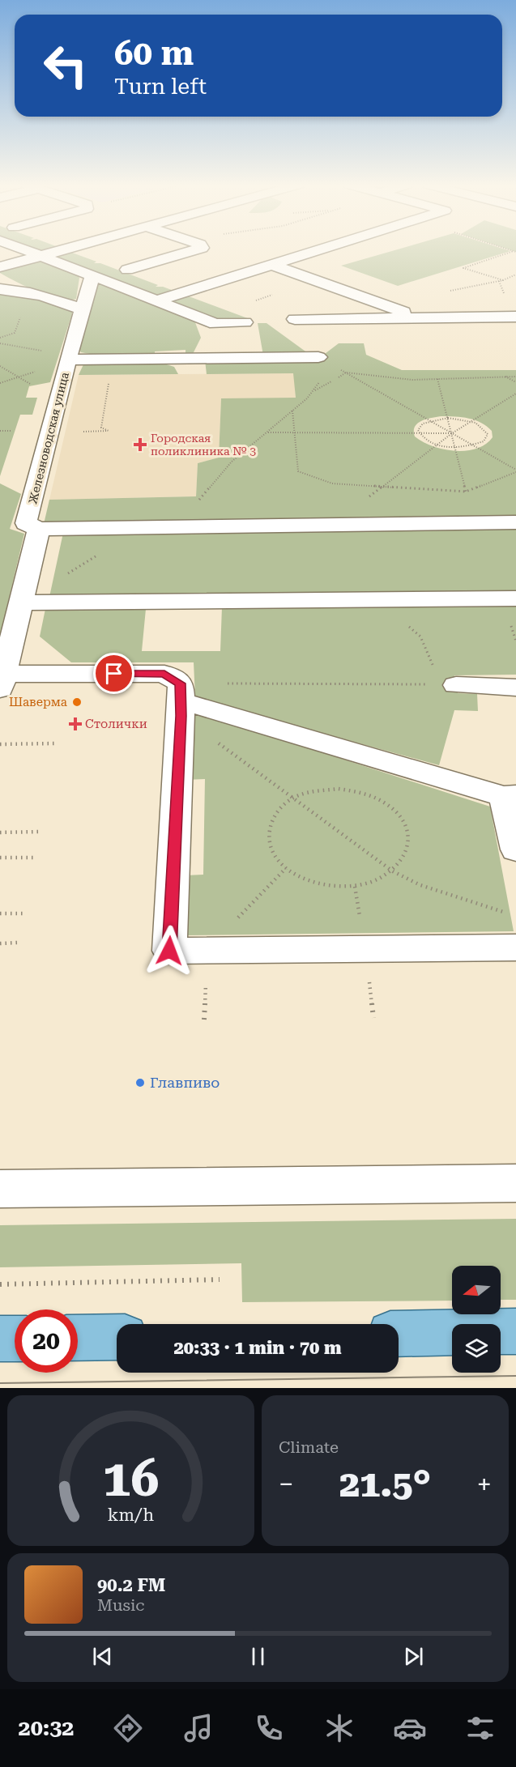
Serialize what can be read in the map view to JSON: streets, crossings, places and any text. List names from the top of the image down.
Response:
{
  "streets": {
    "street": ["Железноводская улица"]
  },
  "places": {
    "health": ["Городская поликлиника № 3", "Столички"],
    "other": ["Шаверма", "Главпиво"]
  },
  "north": "left",
  "page": {
    "turn": ["60 m", "Turn left"],
    "limit": "20",
    "trip": "20:33 · 1 min · 70 m",
    "tile": "Climate",
    "heat": ["−", "21.5°", "+"],
    "song": ["90.2 FM", "Music"],
    "tabs": "20:32",
    "gauge": ["16", "km/h"]
  }
}
